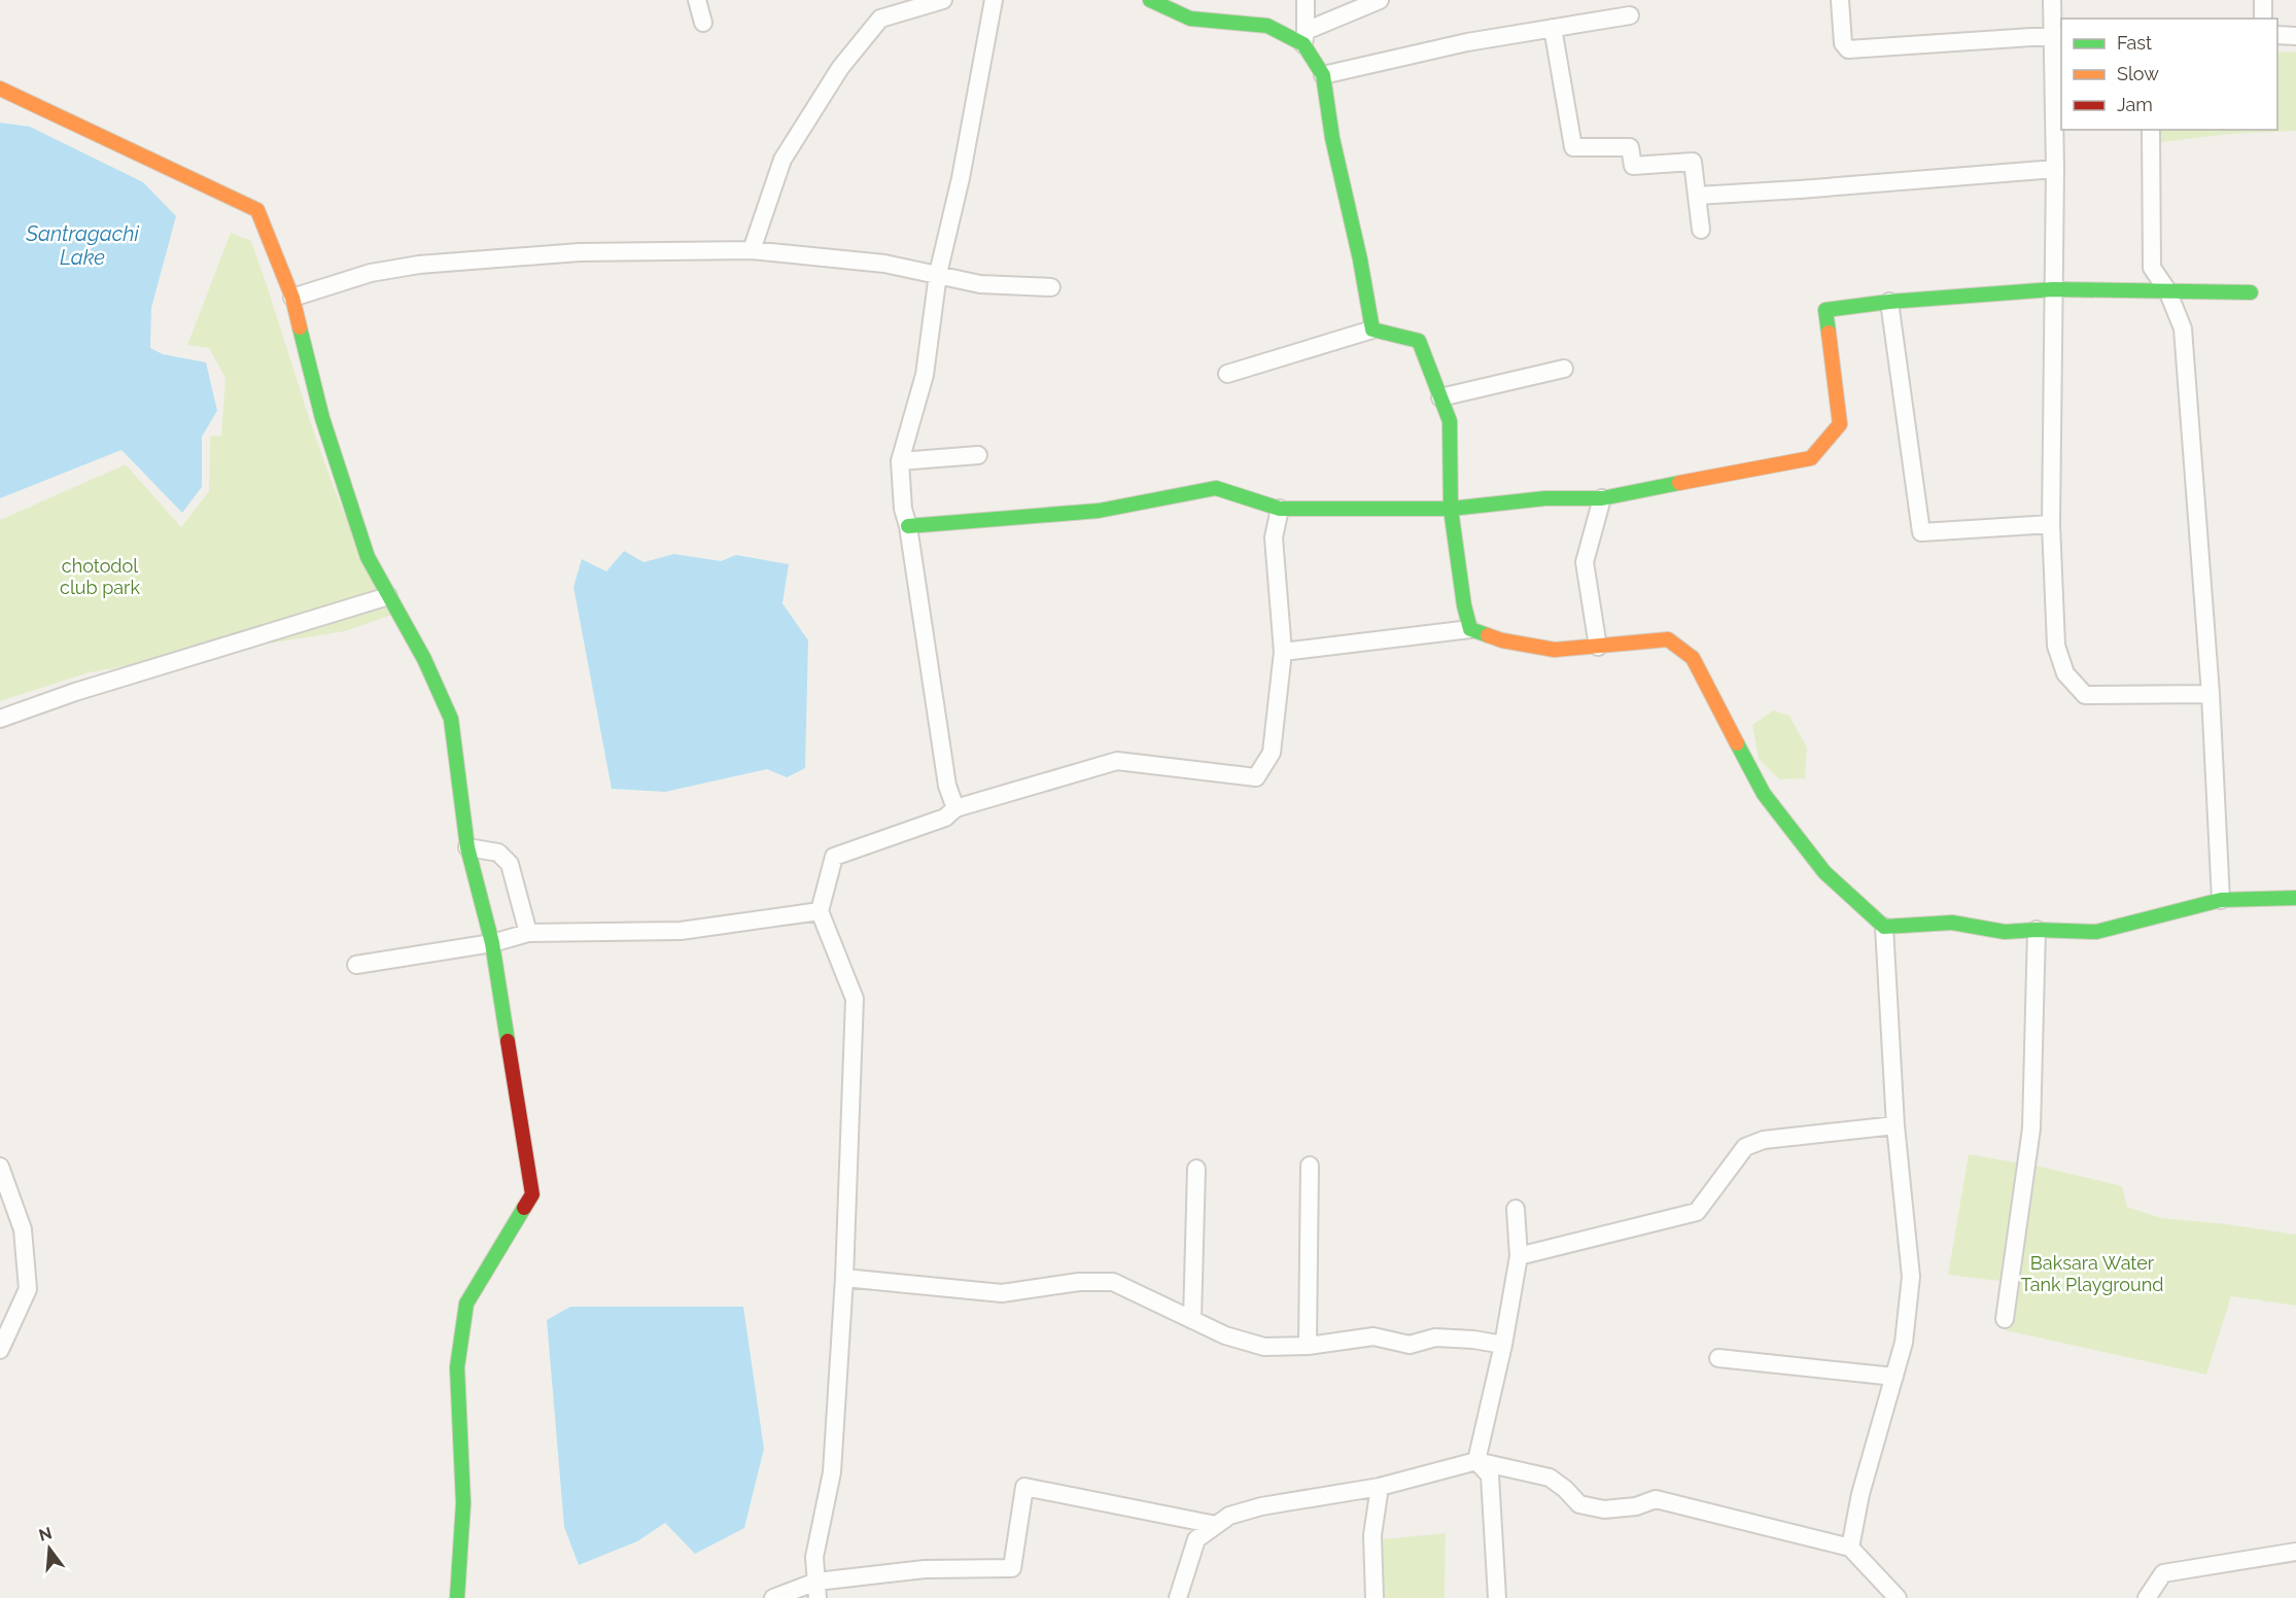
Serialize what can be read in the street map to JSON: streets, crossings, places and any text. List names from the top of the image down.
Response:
{
  "water": ["Santragachi Lake"],
  "parks": ["chotodol club park", "Baksara Water Tank Playground"],
  "legend": ["Fast", "Slow", "Jam"],
  "north": "top"
}
